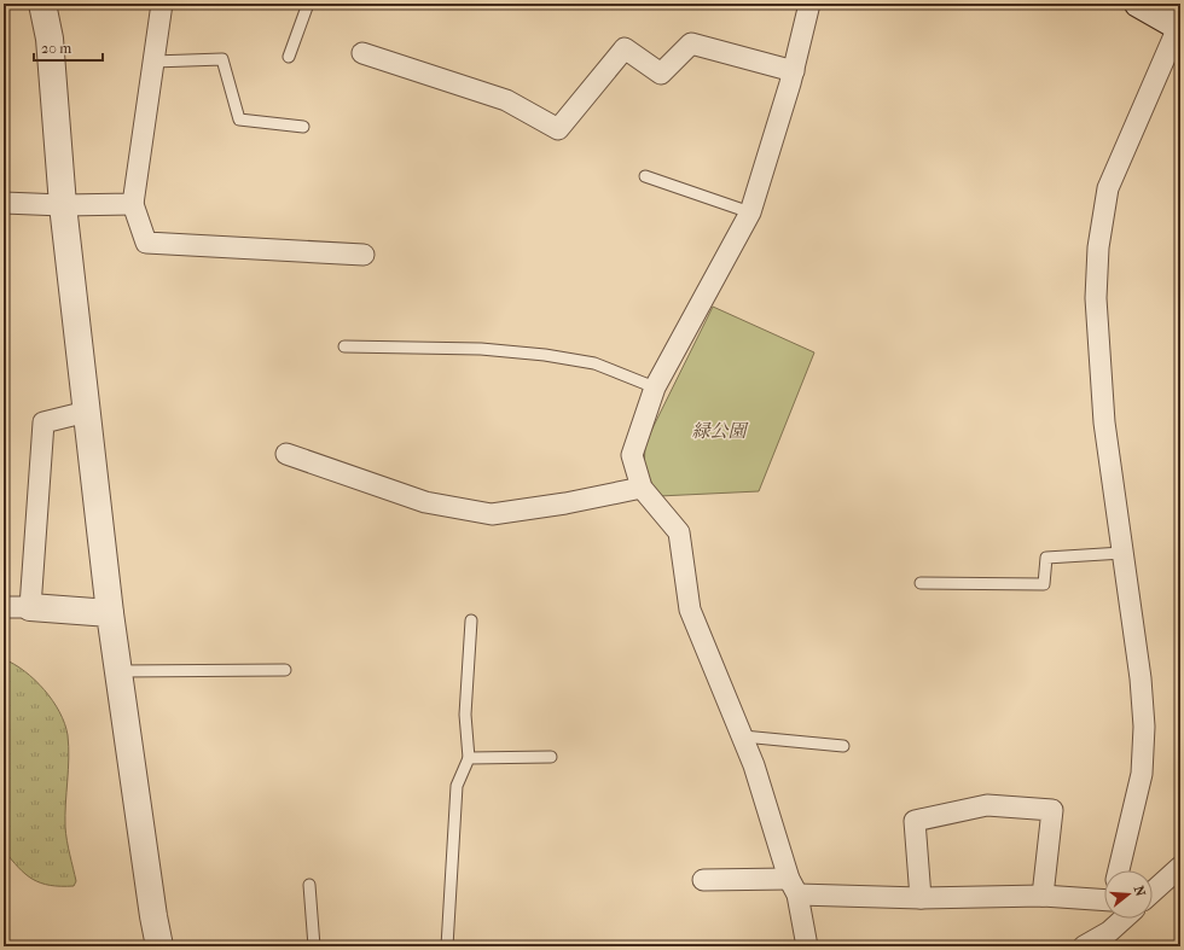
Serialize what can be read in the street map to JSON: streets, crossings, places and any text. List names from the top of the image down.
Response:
{
  "parks": ["緑公園"],
  "scale_bar": "20 m",
  "north": "right"
}
